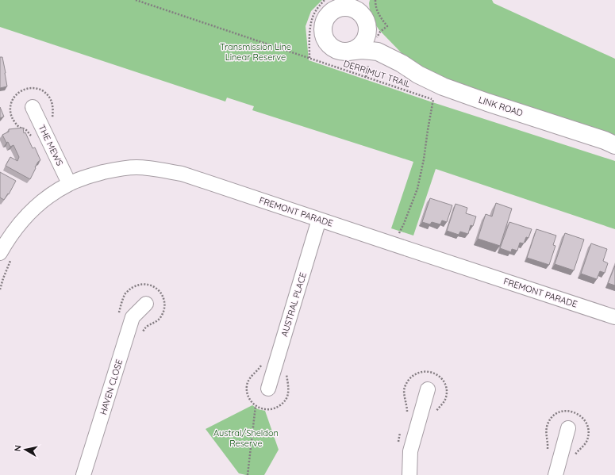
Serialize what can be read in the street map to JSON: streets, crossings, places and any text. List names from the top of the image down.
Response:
{
  "streets": {
    "street": [
      "LINK ROAD",
      "THE MEWS",
      "FREMONT PARADE",
      "AUSTRAL PLACE",
      "HAVEN CLOSE"
    ],
    "path": ["DERRIMUT TRAIL"]
  },
  "crossings": [
    ["DERRIMUT TRAIL", "FREMONT PARADE"],
    ["THE MEWS", "FREMONT PARADE"],
    ["FREMONT PARADE", "AUSTRAL PLACE"]
  ],
  "parks": ["Transmission Line Linear Reserve", "Austral/Sheldon Reserve"],
  "north": "left"
}
